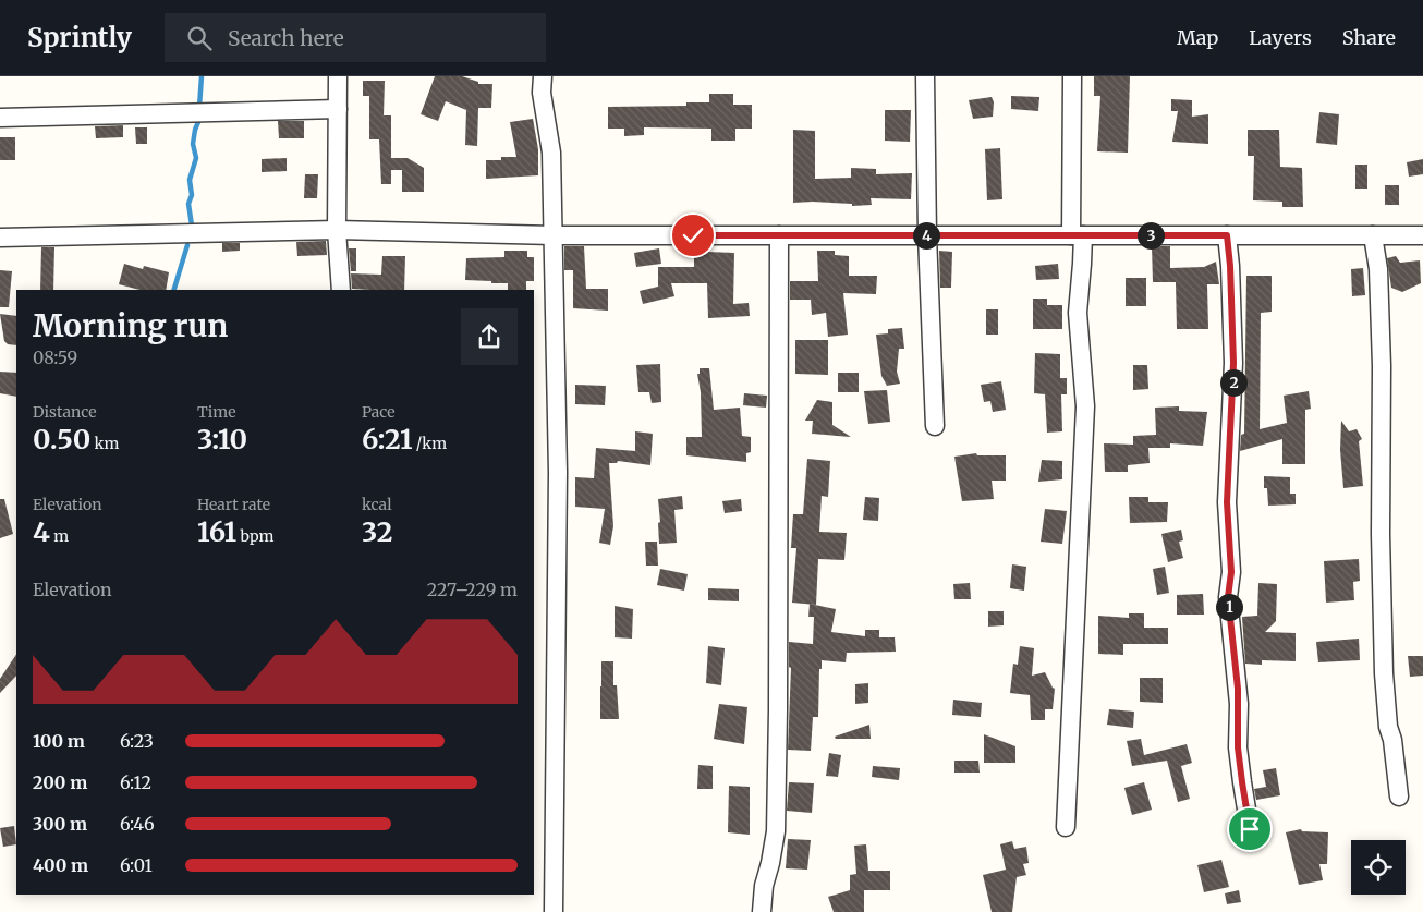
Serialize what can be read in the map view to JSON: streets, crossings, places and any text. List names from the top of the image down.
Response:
{
  "page": {
    "header": "Sprintly",
    "search": "Search here",
    "nav": ["Map", "Layers", "Share"],
    "pins": [
      "3",
      "4",
      "2",
      "1"
    ],
    "heading": ["Morning run", "08:59"],
    "stats": [
      ["Distance", "0.50 km"],
      ["Time", "3:10"],
      ["Pace", "6:21 /km"],
      ["Elevation", "4 m"],
      ["Heart rate", "161 bpm"],
      ["kcal", "32"]
    ],
    "chart": ["Elevation", "227–229 m"],
    "list": [
      {
        "name": "100 m",
        "note": "6:23"
      },
      {
        "name": "200 m",
        "note": "6:12"
      },
      {
        "name": "300 m",
        "note": "6:46"
      },
      {
        "name": "400 m",
        "note": "6:01"
      }
    ]
  }
}
